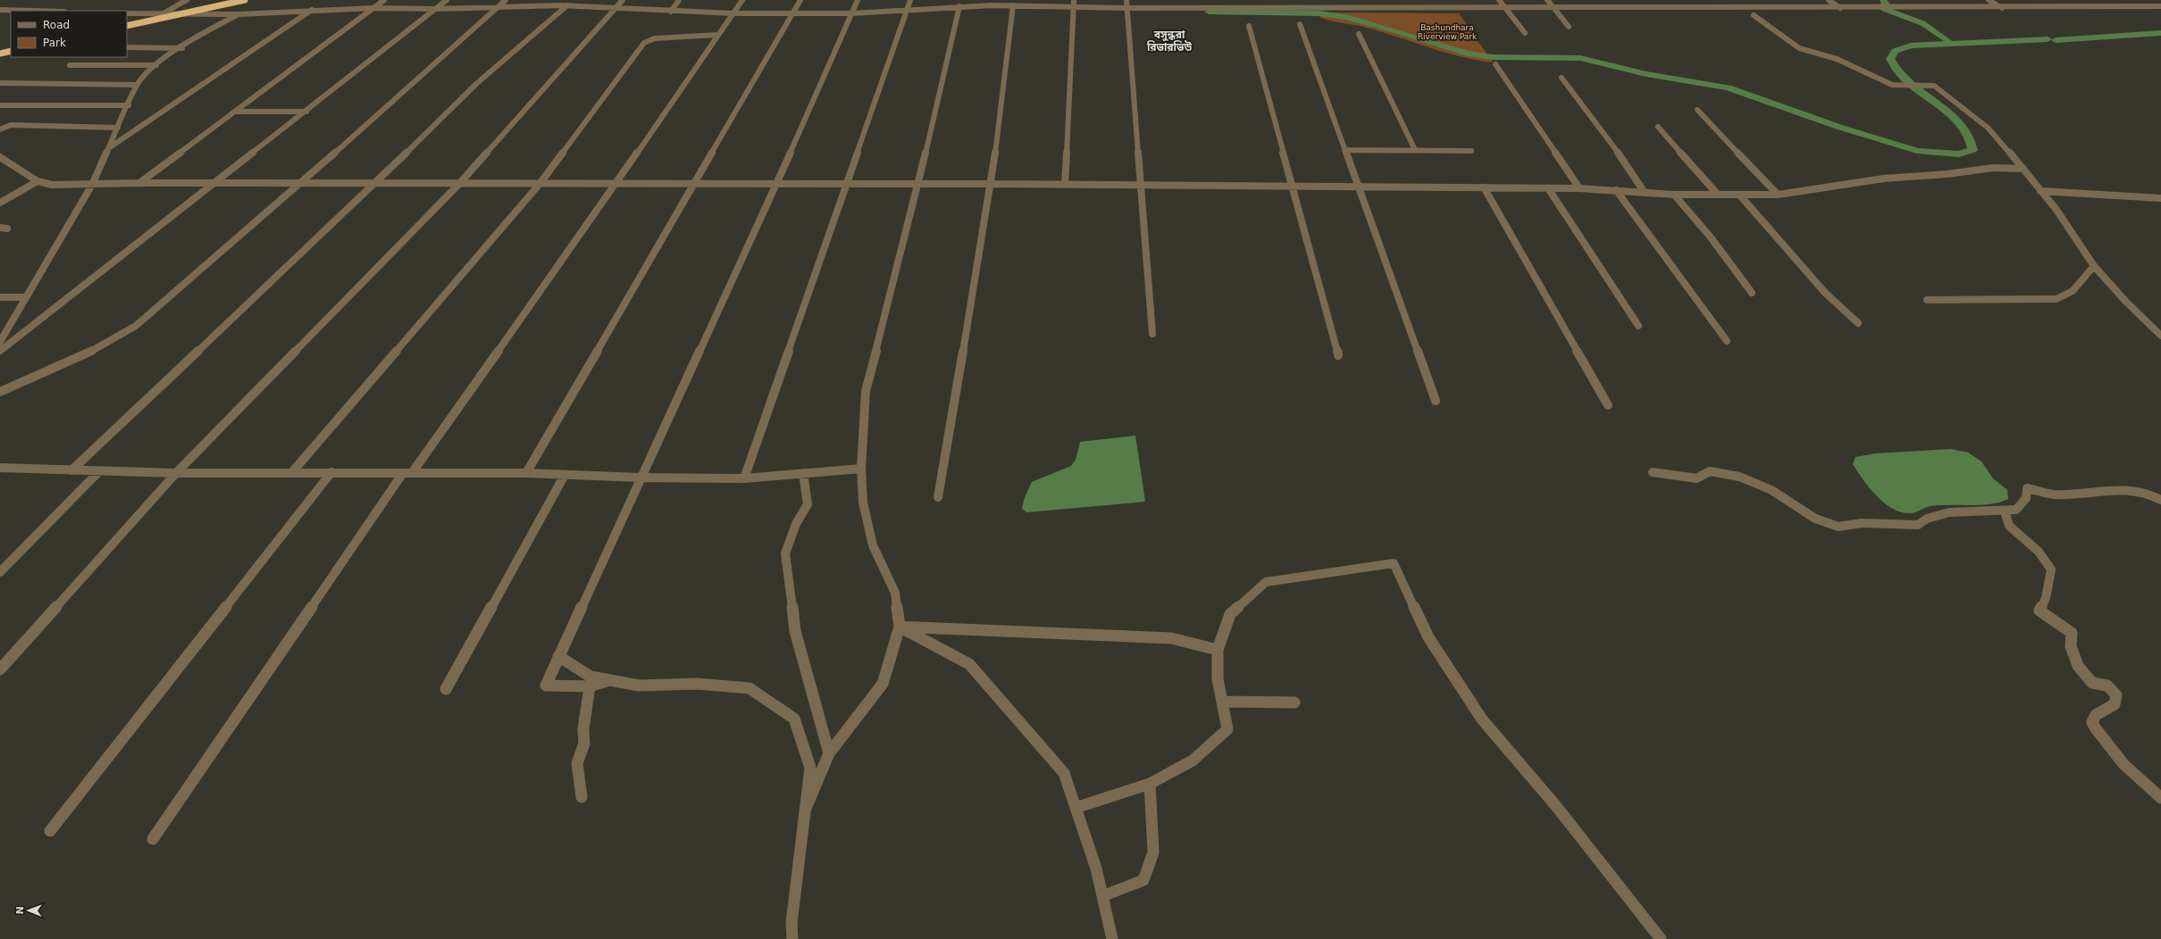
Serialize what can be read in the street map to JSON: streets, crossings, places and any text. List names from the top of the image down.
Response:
{
  "districts": ["বসুন্ধরা রিভারভিউ"],
  "parks": ["Bashundhara Riverview Park"],
  "legend": ["Road", "Park"],
  "north": "left"
}
